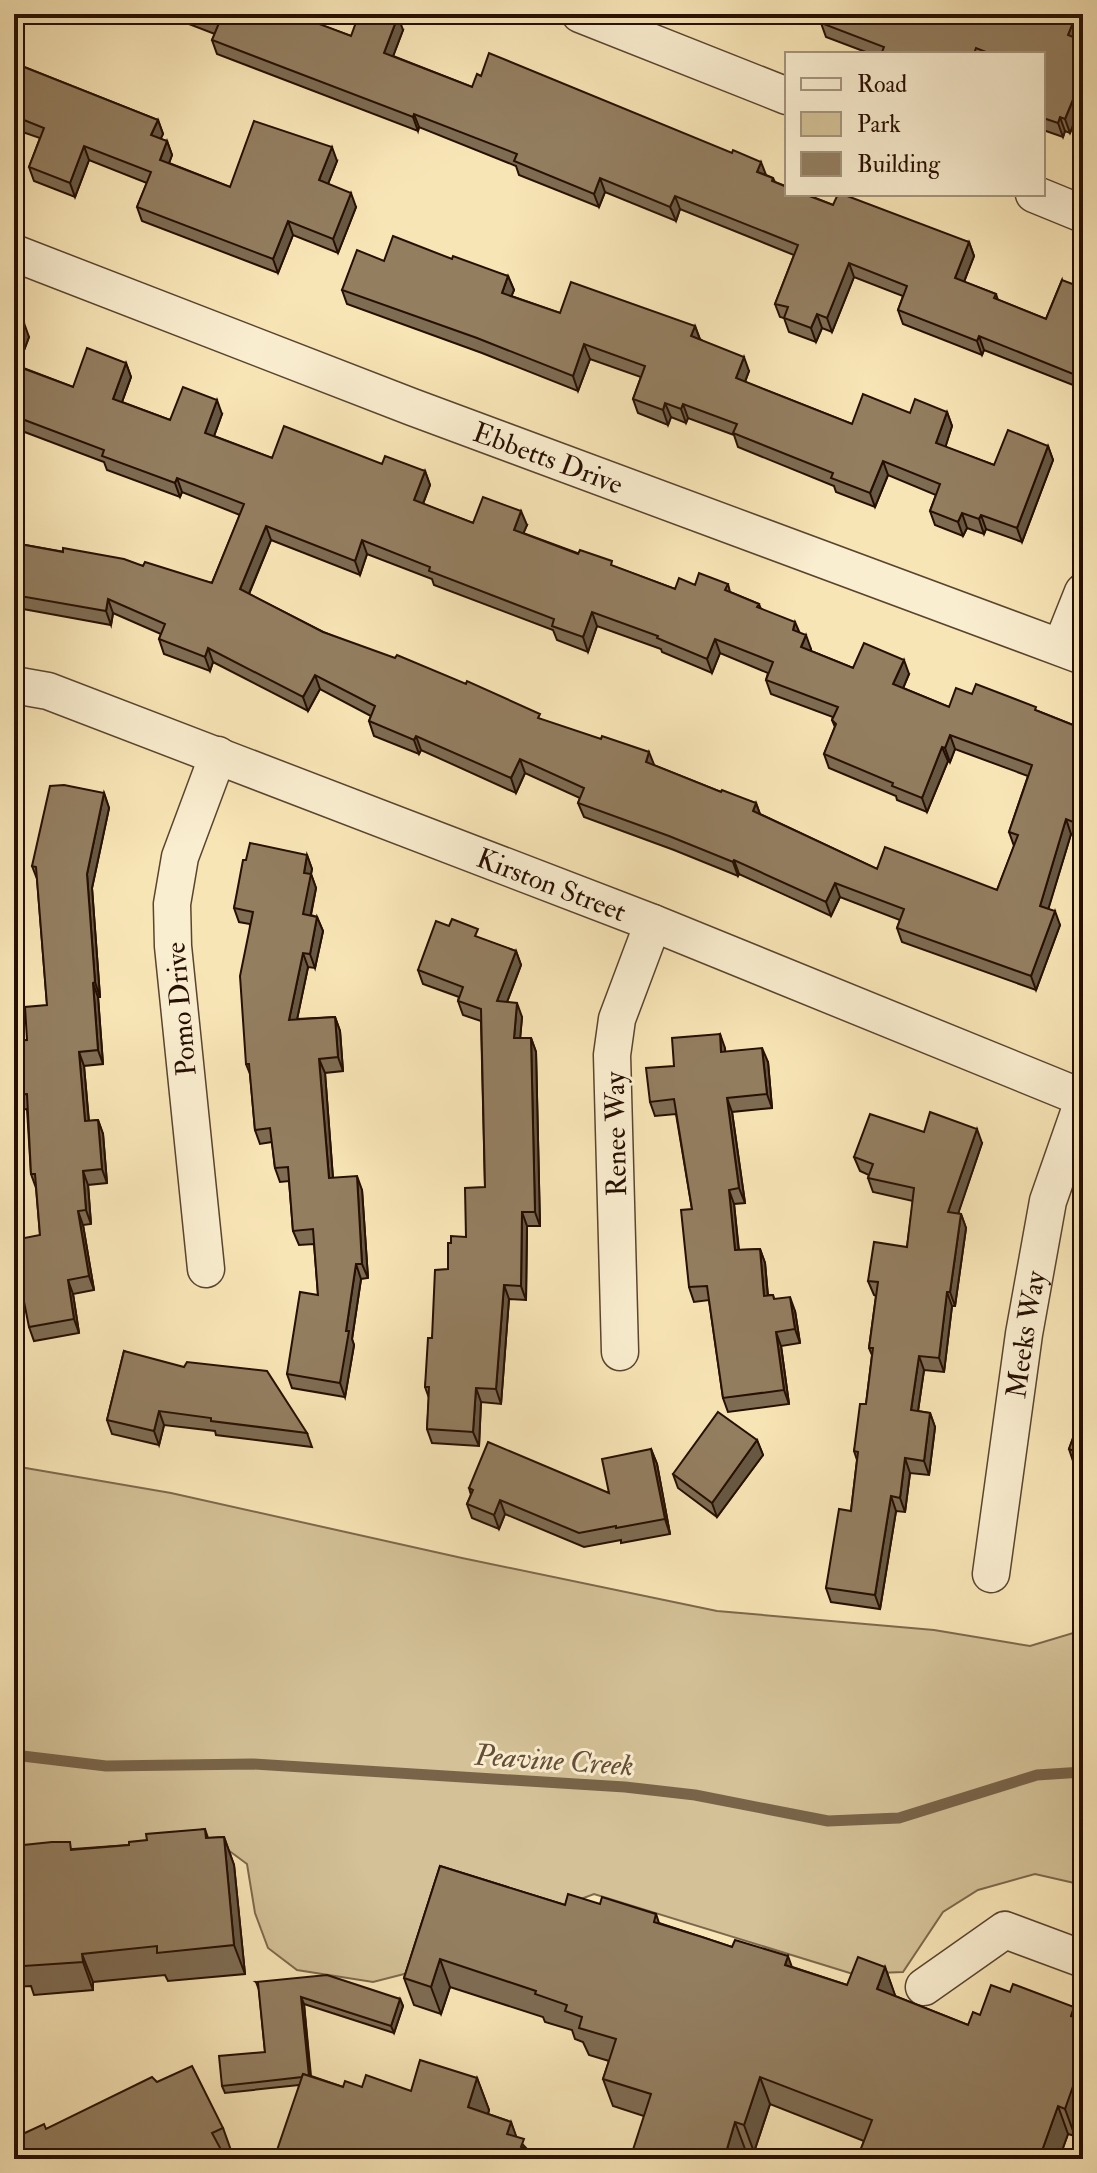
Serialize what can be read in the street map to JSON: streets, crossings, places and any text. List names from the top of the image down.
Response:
{
  "streets": {
    "street": [
      "Ebbetts Drive",
      "Kirston Street",
      "Pomo Drive",
      "Renee Way",
      "Meeks Way"
    ]
  },
  "crossings": [
    ["Kirston Street", "Pomo Drive"],
    ["Kirston Street", "Renee Way"],
    ["Kirston Street", "Meeks Way"]
  ],
  "water": ["Peavine Creek"],
  "legend": ["Road", "Park", "Building"]
}
